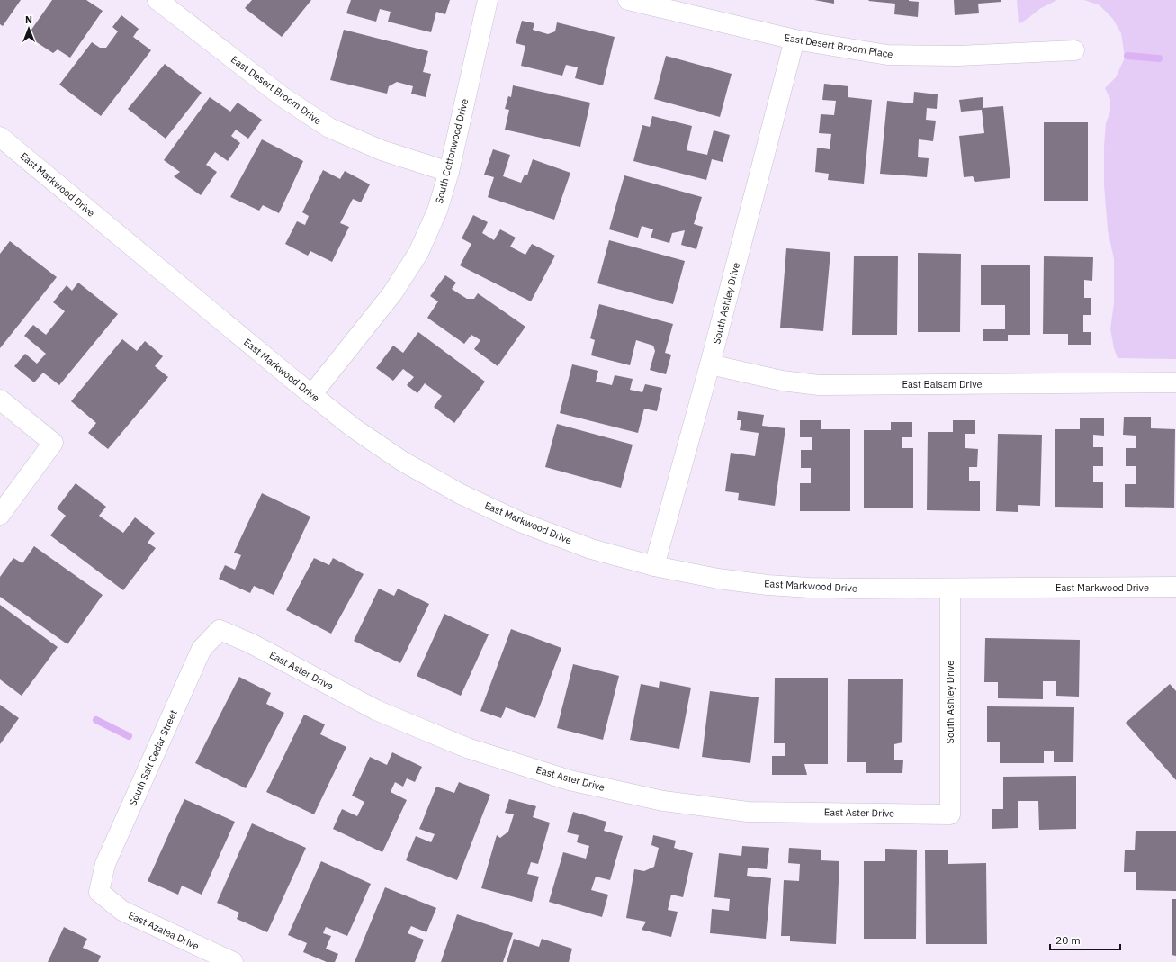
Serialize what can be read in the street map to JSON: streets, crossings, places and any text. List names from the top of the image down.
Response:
{
  "streets": {
    "street": [
      "East Desert Broom Place",
      "East Desert Broom Drive",
      "South Cottonwood Drive",
      "East Markwood Drive",
      "South Ashley Drive",
      "East Balsam Drive",
      "East Aster Drive",
      "South Salt Cedar Street",
      "East Azalea Drive"
    ]
  },
  "crossings": [
    ["East Desert Broom Place", "South Ashley Drive"],
    ["East Desert Broom Drive", "South Cottonwood Drive"],
    ["South Cottonwood Drive", "East Markwood Drive"],
    ["East Markwood Drive", "South Ashley Drive"],
    ["South Ashley Drive", "East Balsam Drive"],
    ["South Ashley Drive", "East Aster Drive"],
    ["East Aster Drive", "South Salt Cedar Street"],
    ["South Salt Cedar Street", "East Azalea Drive"]
  ],
  "scale_bar": "20 m",
  "north": "top"
}
